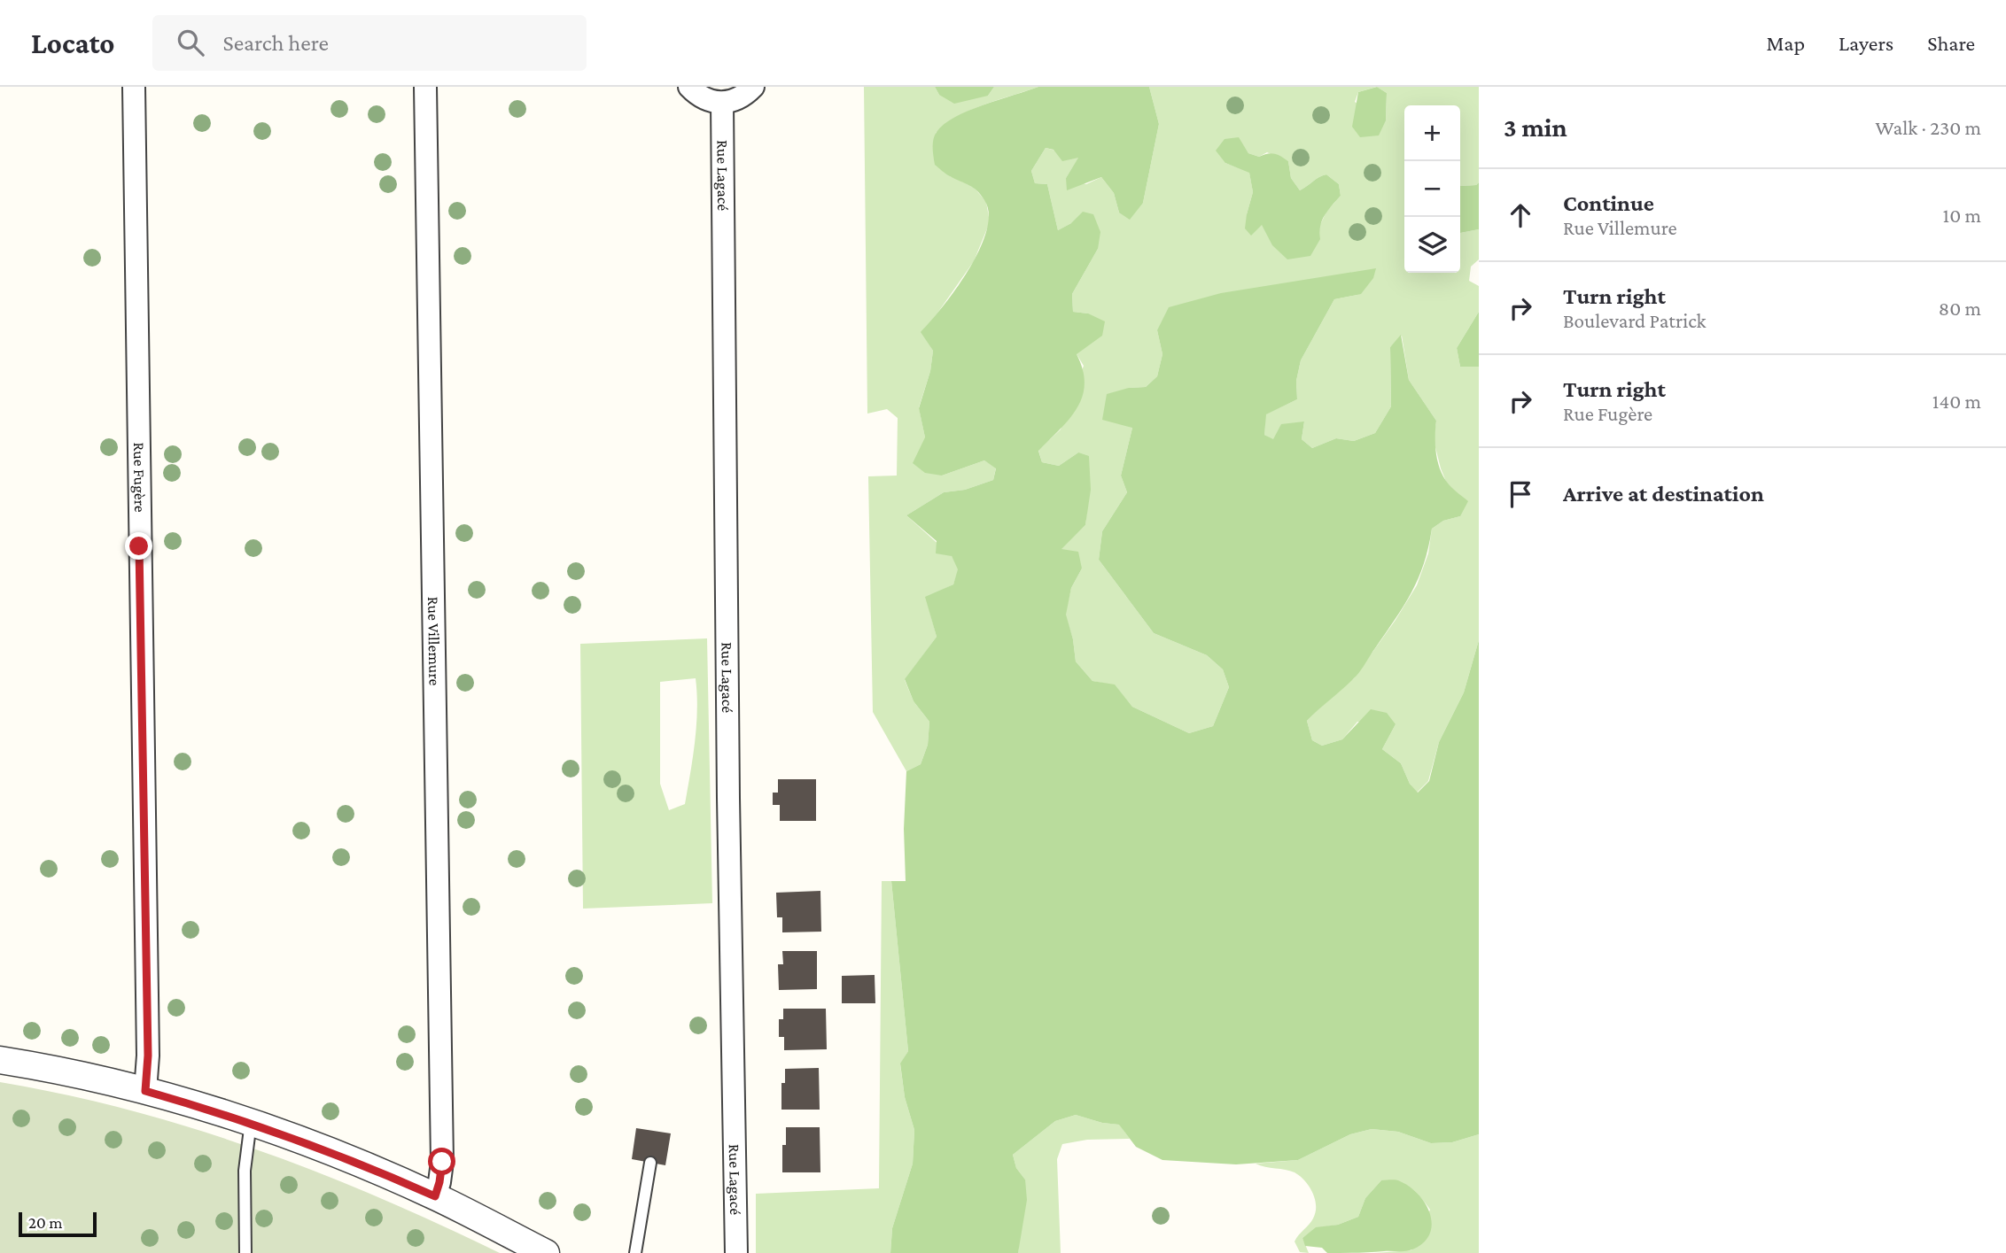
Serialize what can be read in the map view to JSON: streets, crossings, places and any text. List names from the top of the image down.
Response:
{
  "streets": {
    "street": ["Rue Lagacé", "Rue Fugère", "Rue Villemure"]
  },
  "scale_bar": "20 m",
  "page": {
    "header": "Locato",
    "search": "Search here",
    "nav": ["Map", "Layers", "Share"],
    "heading": ["3 min", "Walk · 230 m"],
    "map_buttons": ["+", "−"],
    "list": [
      ["Continue", "Rue Villemure", "10 m"],
      ["Turn right", "Boulevard Patrick", "80 m"],
      ["Turn right", "Rue Fugère", "140 m"],
      "Arrive at destination"
    ],
    "scale": "20 m"
  }
}
